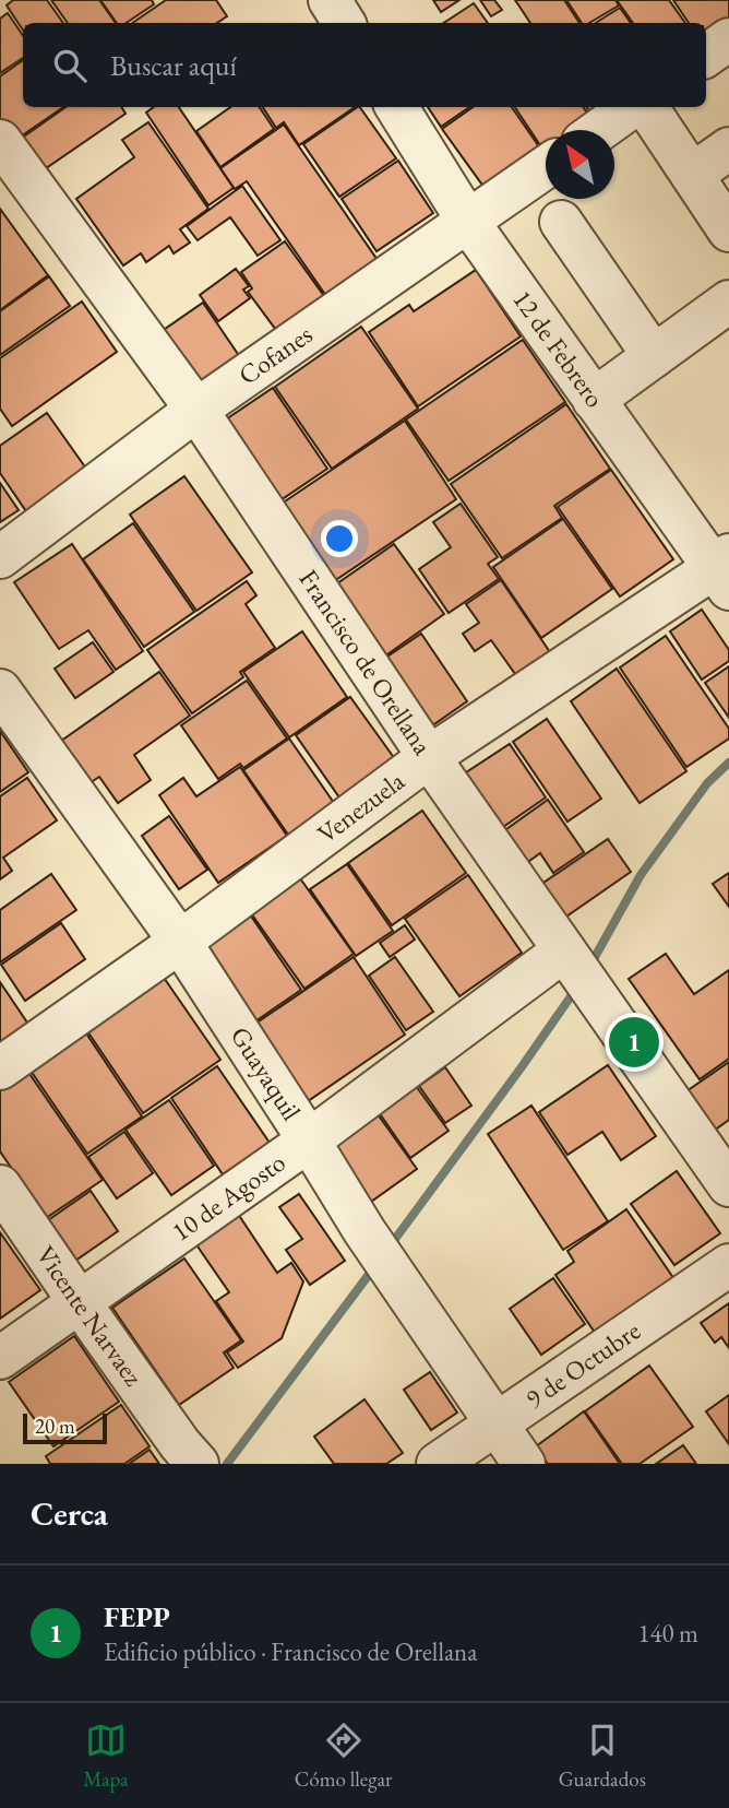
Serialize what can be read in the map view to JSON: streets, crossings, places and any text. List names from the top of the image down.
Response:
{
  "streets": {
    "street": [
      "12 de Febrero",
      "Cofanes",
      "Francisco de Orellana",
      "Venezuela",
      "Guayaquil",
      "10 de Agosto",
      "Vicente Narvaez",
      "9 de Octubre"
    ]
  },
  "crossings": [
    ["12 de Febrero", "Cofanes"],
    ["12 de Febrero", "Venezuela"],
    ["Cofanes", "Francisco de Orellana"],
    ["Francisco de Orellana", "Venezuela"],
    ["Francisco de Orellana", "10 de Agosto"],
    ["Venezuela", "Guayaquil"],
    ["Guayaquil", "10 de Agosto"],
    ["Guayaquil", "9 de Octubre"],
    ["10 de Agosto", "Vicente Narvaez"]
  ],
  "scale_bar": "20 m",
  "north": "top left",
  "page": {
    "search": "Buscar aquí",
    "pins": "1",
    "scale": "20 m",
    "heading": "Cerca",
    "list": [
      {
        "mark": "1",
        "name": "FEPP",
        "note": "Edificio público · Francisco de Orellana",
        "value": "140 m"
      }
    ],
    "nav": ["Mapa", "Cómo llegar", "Guardados"]
  }
}
